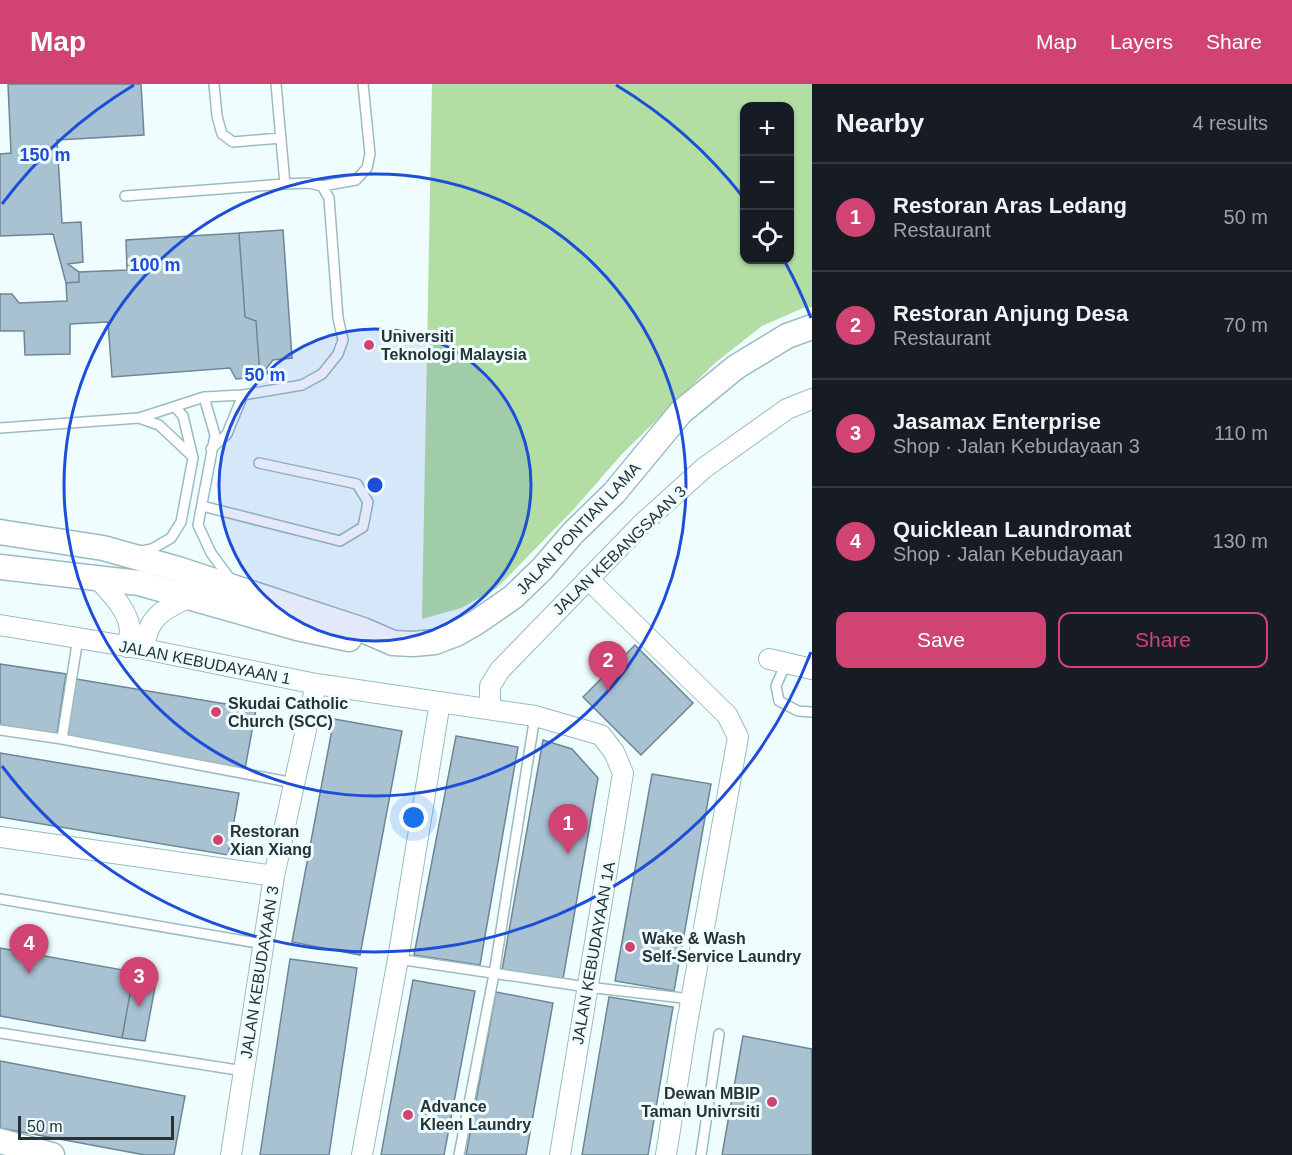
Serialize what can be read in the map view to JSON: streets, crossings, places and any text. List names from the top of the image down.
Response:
{
  "streets": {
    "street": [
      "JALAN PONTIAN LAMA",
      "JALAN KEBANGSAAN 3",
      "JALAN KEBUDAYAAN 1",
      "JALAN KEBUDAYAAN 1A",
      "JALAN KEBUDAYAAN 3"
    ]
  },
  "crossings": [
    ["JALAN KEBANGSAAN 3", "JALAN KEBUDAYAAN 1"],
    ["JALAN KEBUDAYAAN 1", "JALAN KEBUDAYAAN 1A"],
    ["JALAN KEBUDAYAAN 1", "JALAN KEBUDAYAAN 3"]
  ],
  "places": [
    "Universiti Teknologi Malaysia",
    "Skudai Catholic Church (SCC)",
    "Restoran Xian Xiang",
    "Wake & Wash Self-Service Laundry",
    "Dewan MBIP Taman Univrsiti",
    "Advance Kleen Laundry"
  ],
  "scale_bar": "50 m",
  "page": {
    "header": "Map",
    "nav": ["Map", "Layers", "Share"],
    "heading": ["Nearby", "4 results"],
    "map_buttons": ["+", "−"],
    "list": [
      {
        "mark": "1",
        "name": "Restoran Aras Ledang",
        "note": "Restaurant",
        "value": "50 m"
      },
      {
        "mark": "2",
        "name": "Restoran Anjung Desa",
        "note": "Restaurant",
        "value": "70 m"
      },
      {
        "mark": "3",
        "name": "Jasamax Enterprise",
        "note": "Shop · Jalan Kebudayaan 3",
        "value": "110 m"
      },
      {
        "mark": "4",
        "name": "Quicklean Laundromat",
        "note": "Shop · Jalan Kebudayaan",
        "value": "130 m"
      }
    ],
    "buttons": ["Save", "Share"],
    "pins": [
      "2",
      "1",
      "4",
      "3"
    ],
    "scale": "50 m"
  },
  "rings": ["150 m", "100 m", "50 m"]
}
